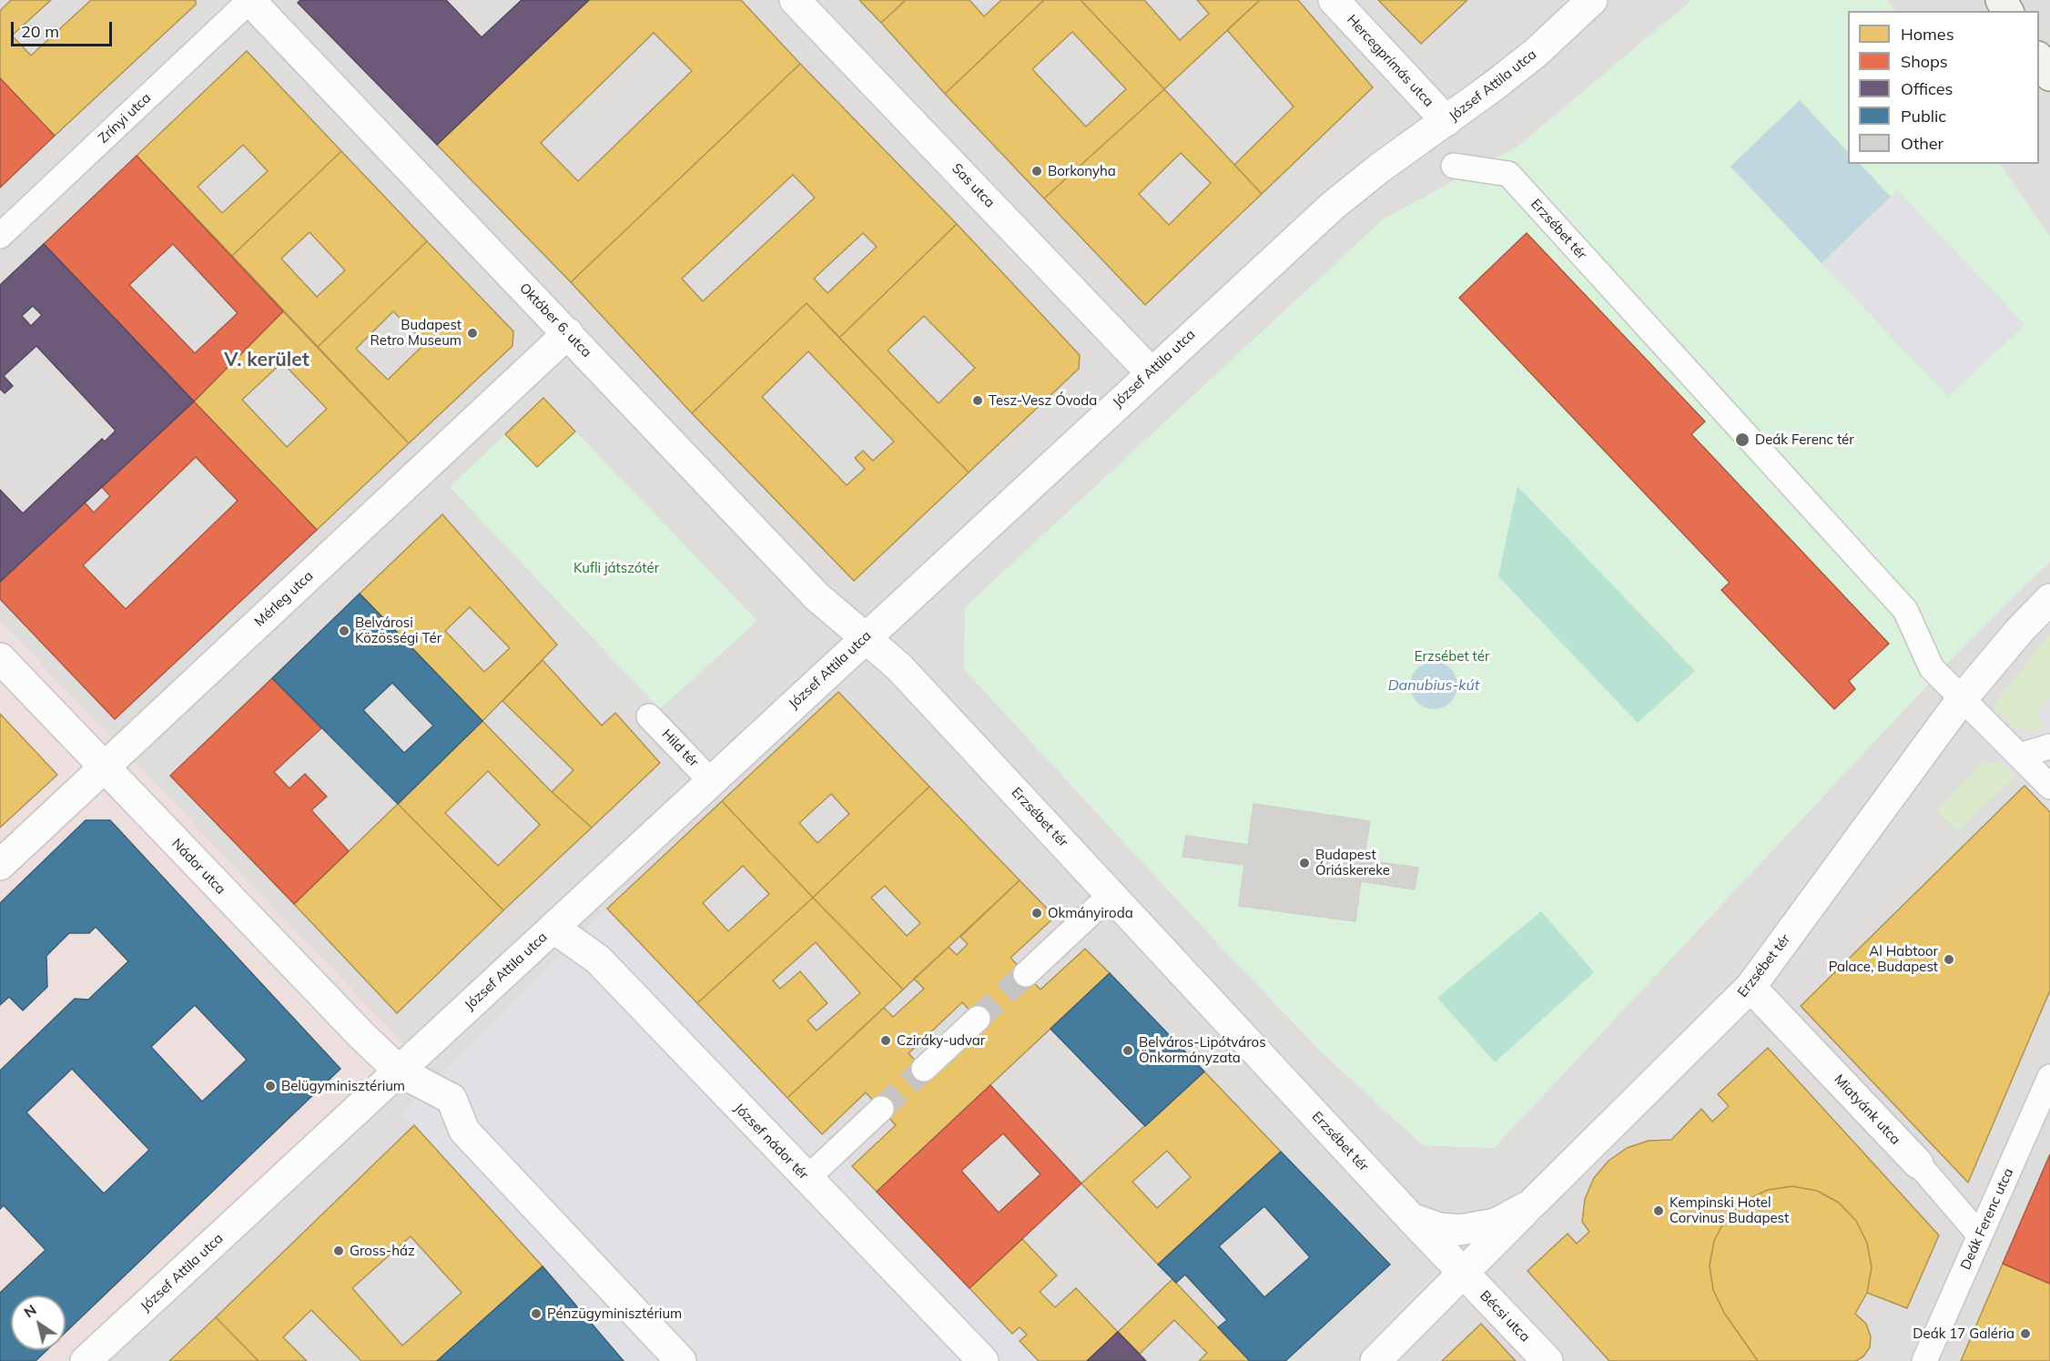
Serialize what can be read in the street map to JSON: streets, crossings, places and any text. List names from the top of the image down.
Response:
{
  "streets": {
    "street": [
      "Hercegprímás utca",
      "József Attila utca",
      "Zrínyi utca",
      "Sas utca",
      "Erzsébet tér",
      "Október 6. utca",
      "Mérleg utca",
      "Hild tér",
      "Nádor utca",
      "Miatyánk utca",
      "József nádor tér",
      "Deák Ferenc utca",
      "Bécsi utca"
    ]
  },
  "crossings": [
    ["Hercegprímás utca", "József Attila utca"],
    ["József Attila utca", "Sas utca"],
    ["József Attila utca", "Erzsébet tér"],
    ["József Attila utca", "Október 6. utca"],
    ["József Attila utca", "Hild tér"],
    ["József Attila utca", "Nádor utca"],
    ["József Attila utca", "József nádor tér"],
    ["Zrínyi utca", "Október 6. utca"],
    ["Erzsébet tér", "Október 6. utca"],
    ["Erzsébet tér", "Miatyánk utca"],
    ["Erzsébet tér", "Bécsi utca"],
    ["Október 6. utca", "Mérleg utca"],
    ["Mérleg utca", "Nádor utca"],
    ["Miatyánk utca", "Deák Ferenc utca"]
  ],
  "districts": ["V. kerület"],
  "water": ["Danubius-kút"],
  "parks": ["Kufli játszótér", "Erzsébet tér"],
  "places": [
    "Borkonyha",
    "Budapest Retro Museum",
    "Tesz-Vesz Óvoda",
    "Deák Ferenc tér",
    "Belvárosi Közösségi Tér",
    "Budapest Óriáskereke",
    "Okmányiroda",
    "Al Habtoor Palace, Budapest",
    "Cziráky-udvar",
    "Belváros-Lipótváros Önkormányzata",
    "Belügyminisztérium",
    "Kempinski Hotel Corvinus Budapest",
    "Gross-ház",
    "Pénzügyminisztérium",
    "Deák 17 Galéria"
  ],
  "legend": [
    "Homes",
    "Shops",
    "Offices",
    "Public",
    "Other"
  ],
  "scale_bar": "20 m",
  "north": "top left"
}
